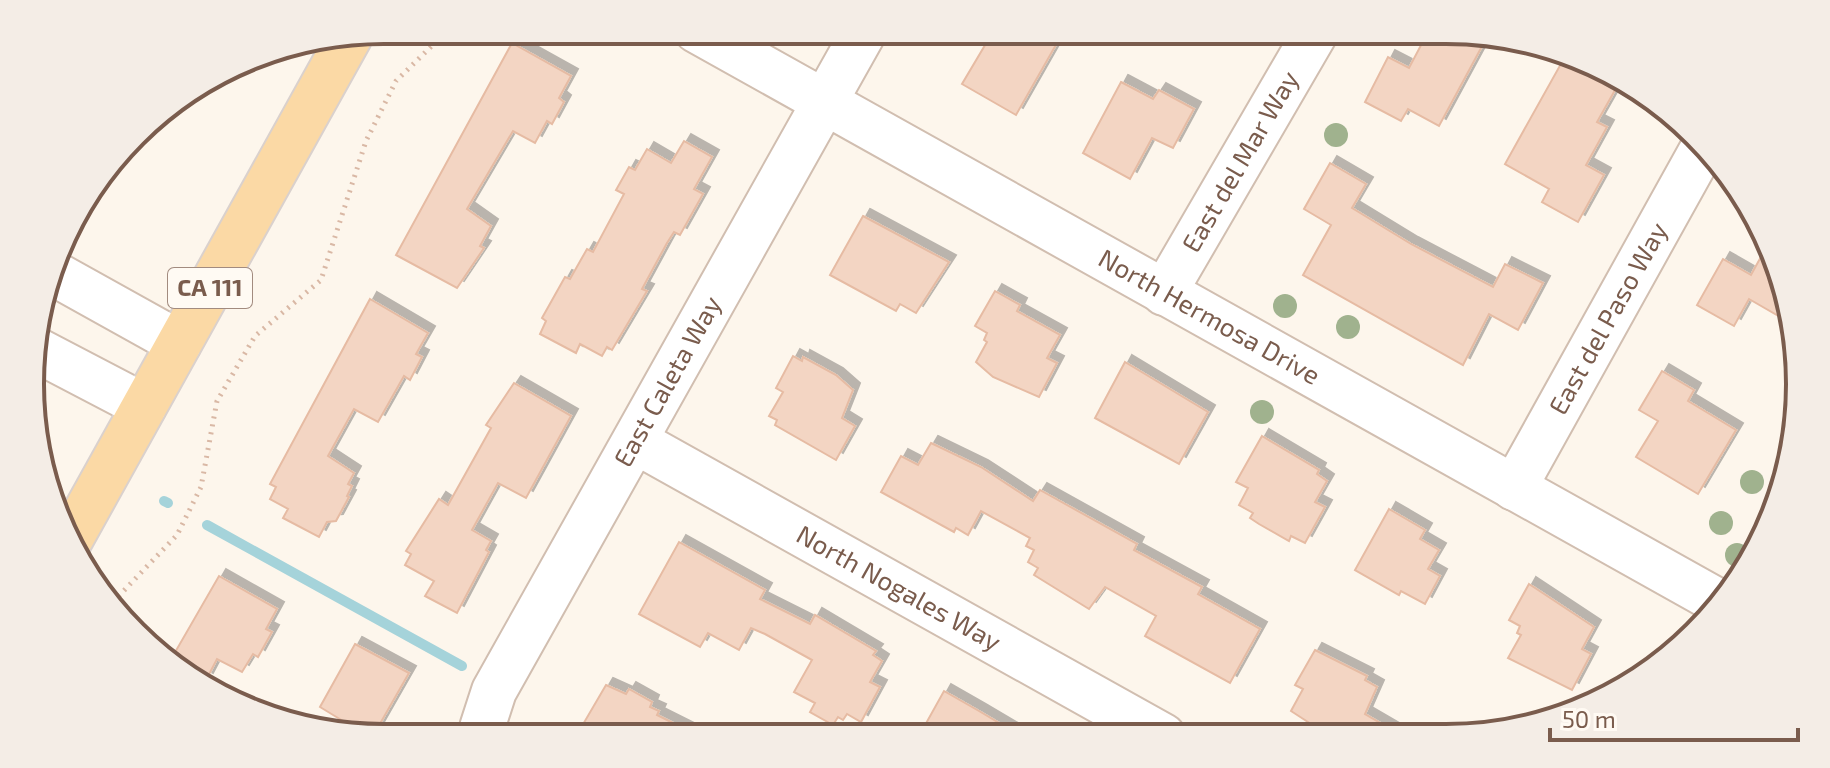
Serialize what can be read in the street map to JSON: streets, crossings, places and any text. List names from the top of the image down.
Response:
{
  "streets": {
    "main road": ["CA 111"],
    "street": [
      "East del Mar Way",
      "North Hermosa Drive",
      "East del Paso Way",
      "East Caleta Way",
      "North Nogales Way"
    ]
  },
  "crossings": [
    ["East del Mar Way", "North Hermosa Drive"],
    ["North Hermosa Drive", "East del Paso Way"],
    ["North Hermosa Drive", "East Caleta Way"],
    ["East Caleta Way", "North Nogales Way"]
  ],
  "scale_bar": "50 m"
}
